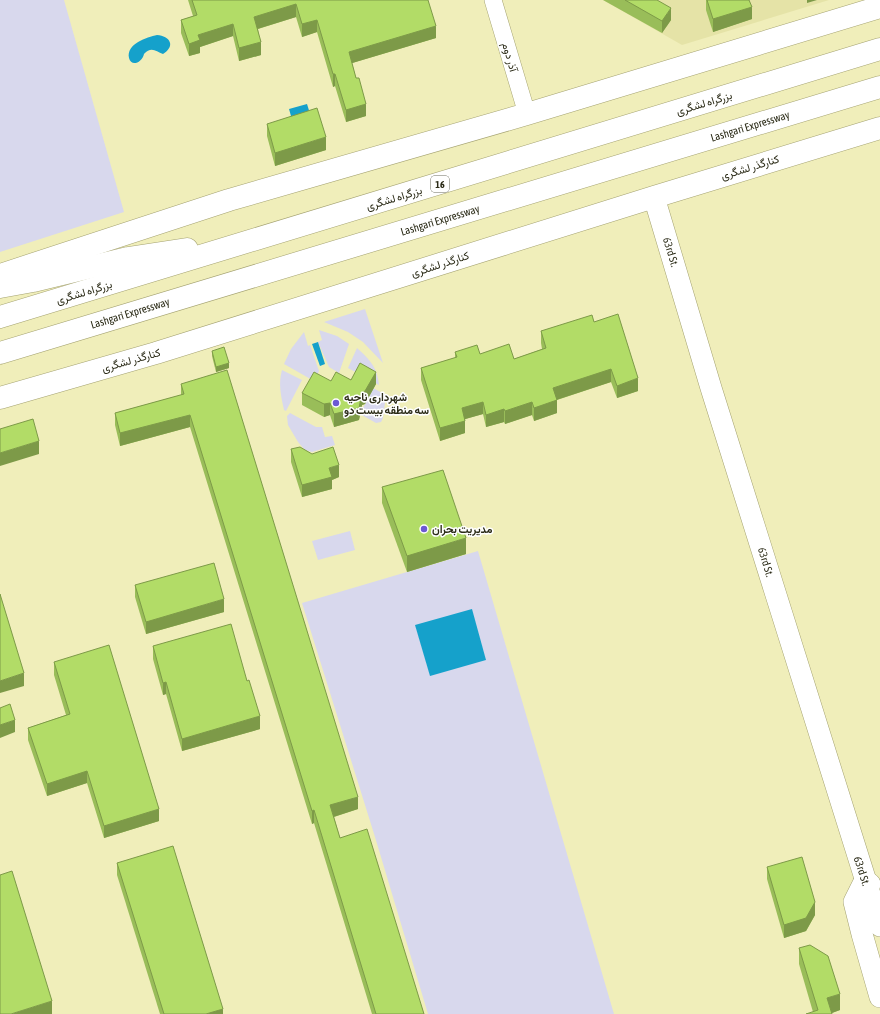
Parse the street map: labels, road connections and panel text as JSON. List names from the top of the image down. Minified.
{"streets":{"main road":["بزرگراه لشگری","Lashgari Expressway","کنارگذر لشگری","16"],"street":["آذر دوم","63rd St."]},"crossings":[["کنارگذر لشگری","63rd St."]],"places":["شهرداری ناحیه سه منطقه بیست دو","مدیریت بحران"]}
